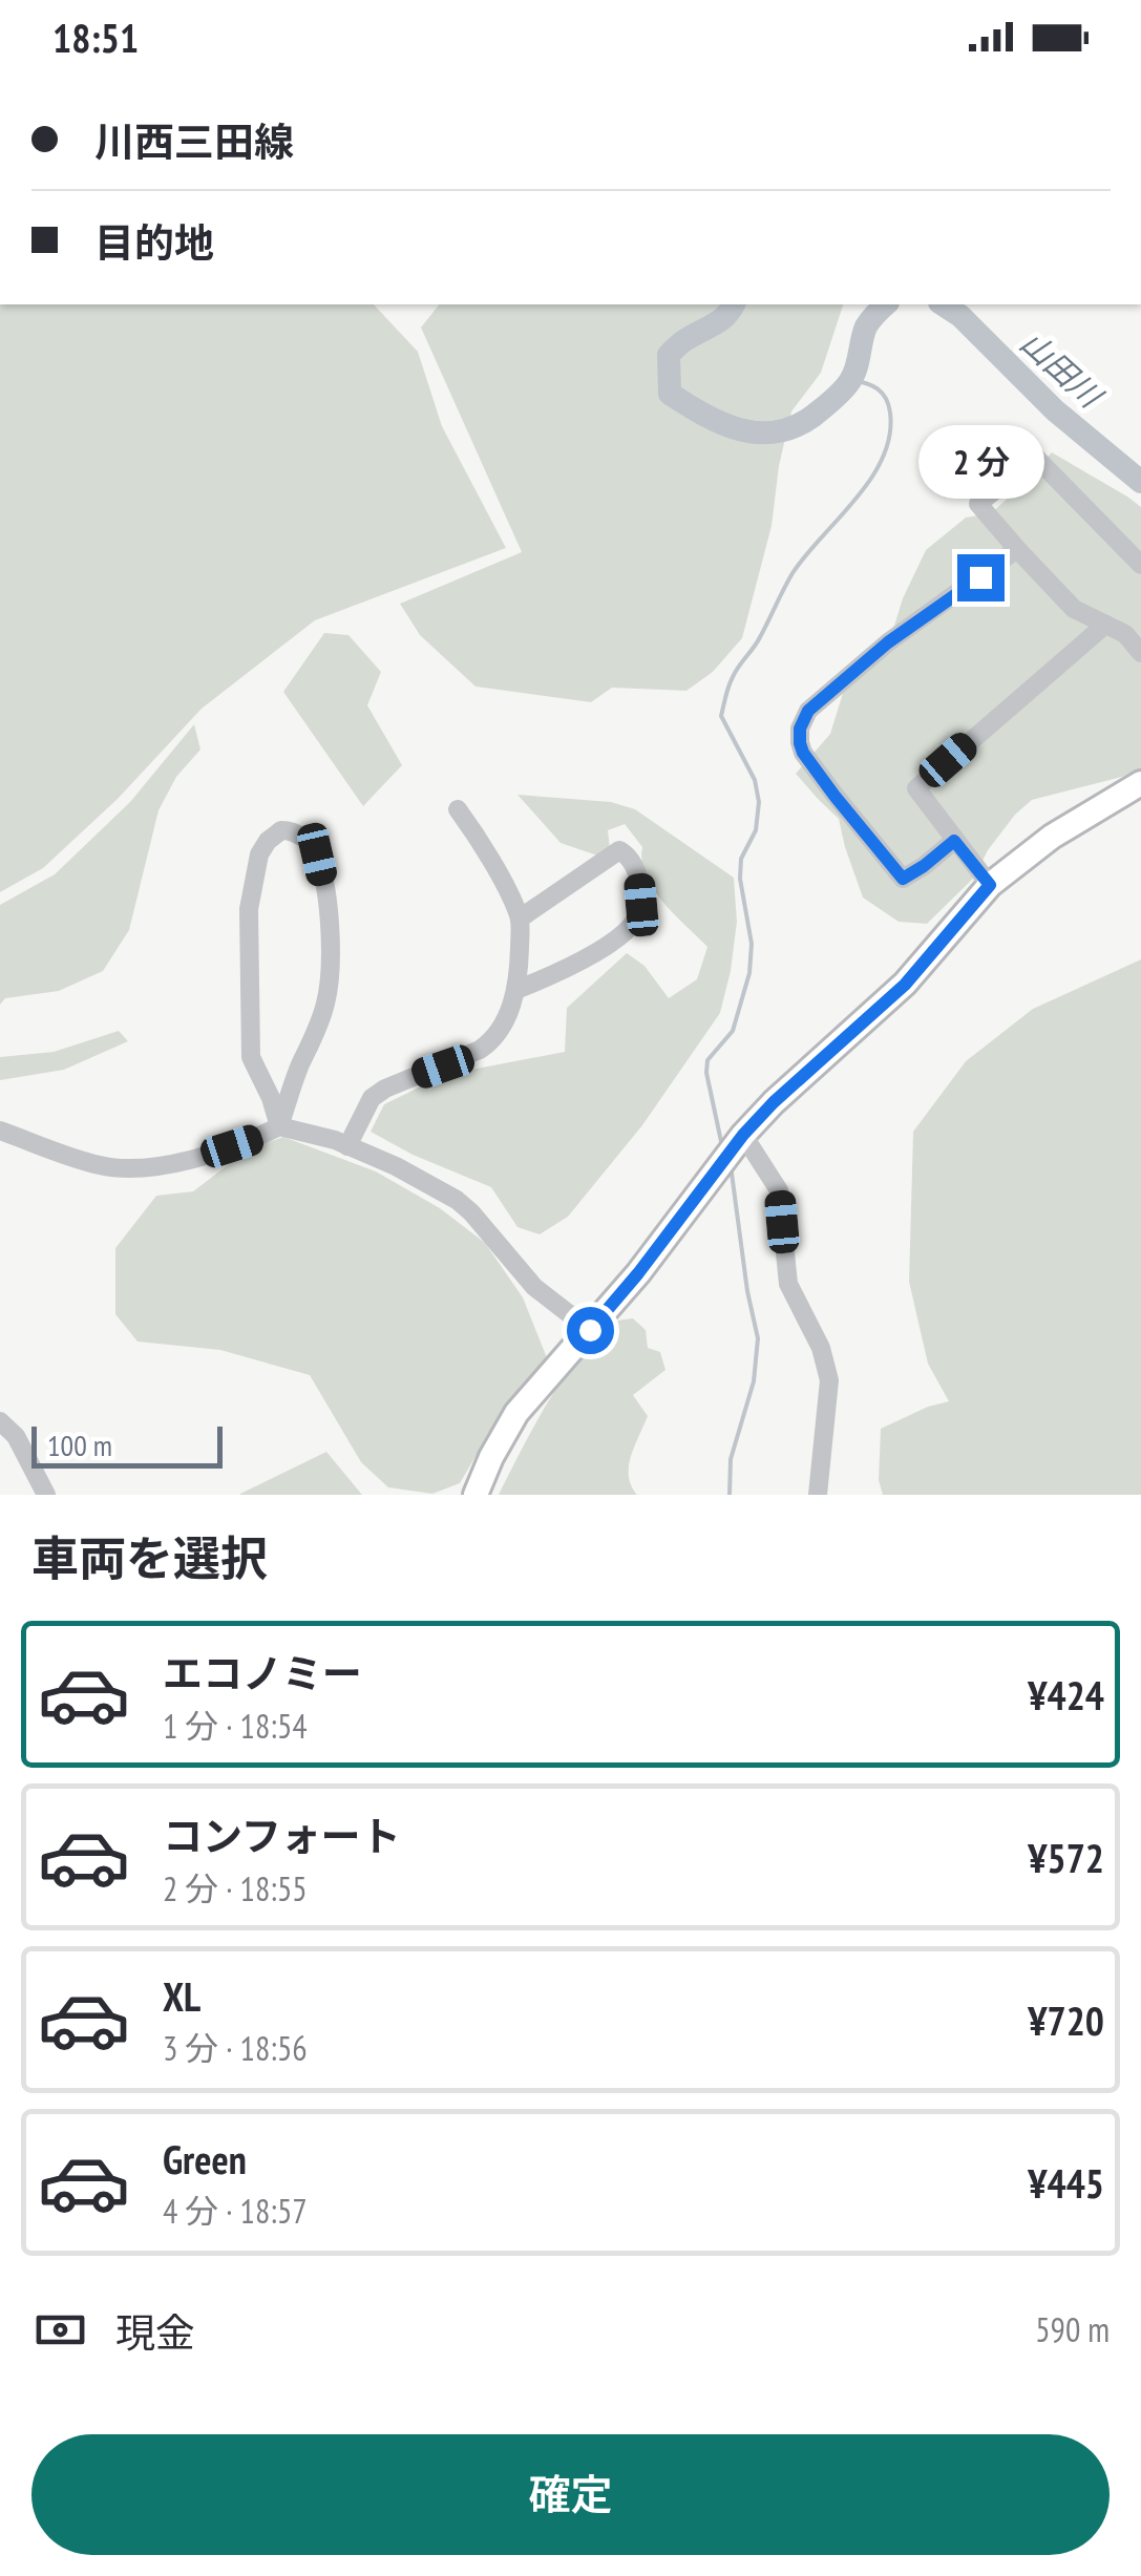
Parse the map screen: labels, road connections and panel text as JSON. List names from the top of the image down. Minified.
{"water":["山田川"],"scale_bar":"100 m","page":{"status":"18:51","banner":["川西三田線","目的地"],"bubble":"2 分","scale":"100 m","heading":"車両を選択","list":[{"name":"エコノミー","note":"1 分 · 18:54","value":"¥424"},{"name":"コンフォート","note":"2 分 · 18:55","value":"¥572"},{"name":"XL","note":"3 分 · 18:56","value":"¥720"},{"name":"Green","note":"4 分 · 18:57","value":"¥445"}],"pay":["現金","590 m"],"buttons":"確定"}}
